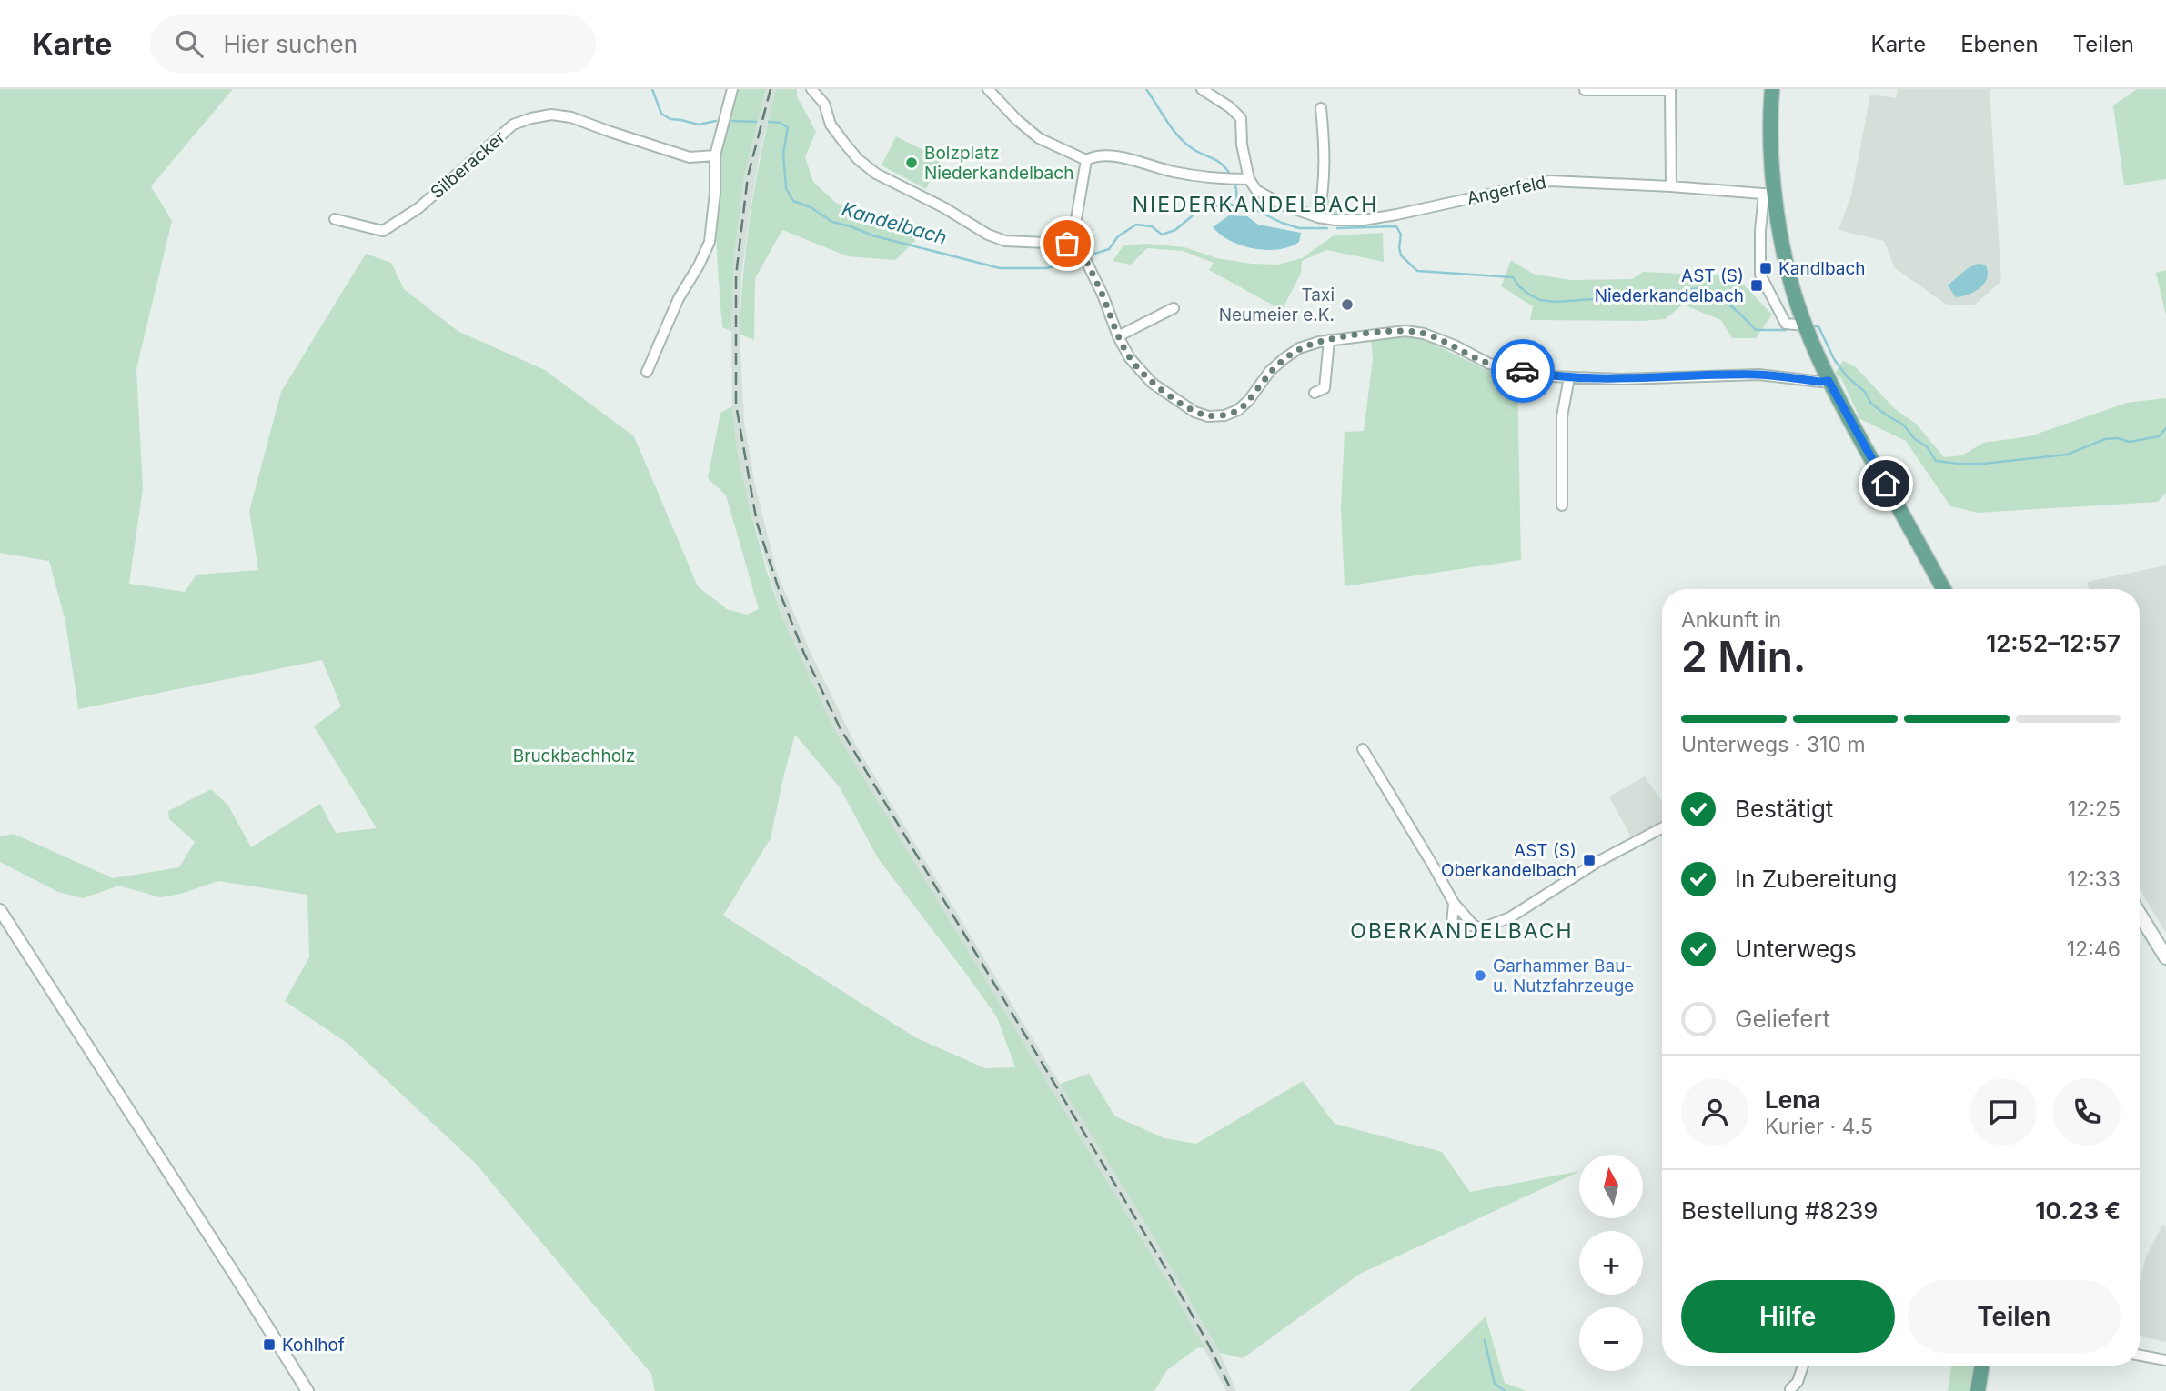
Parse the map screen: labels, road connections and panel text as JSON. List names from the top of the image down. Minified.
{"streets":{"street":["Silberacker","Angerfeld"]},"districts":["NIEDERKANDELBACH","OBERKANDELBACH"],"water":["Kandelbach"],"parks":["Bruckbachholz"],"places":{"other":["Bolzplatz Niederkandelbach","Taxi Neumeier e.K.","Garhammer Bau- u. Nutzfahrzeuge"],"transit":["Kandlbach","AST (S) Niederkandelbach","AST (S) Oberkandelbach","Kohlhof"]},"north":"top","page":{"header":"Karte","search":"Hier suchen","nav":["Karte","Ebenen","Teilen"],"heading":["2 Min.","Ankunft in","12:52–12:57"],"panel":["Lena","Kurier · 4.5","Bestellung #8239","10.23 €"],"bar":"Unterwegs · 310 m","list":[["Bestätigt","12:25"],["In Zubereitung","12:33"],["Unterwegs","12:46"],"Geliefert"],"map_buttons":["+","−"],"buttons":["Hilfe","Teilen"]}}
